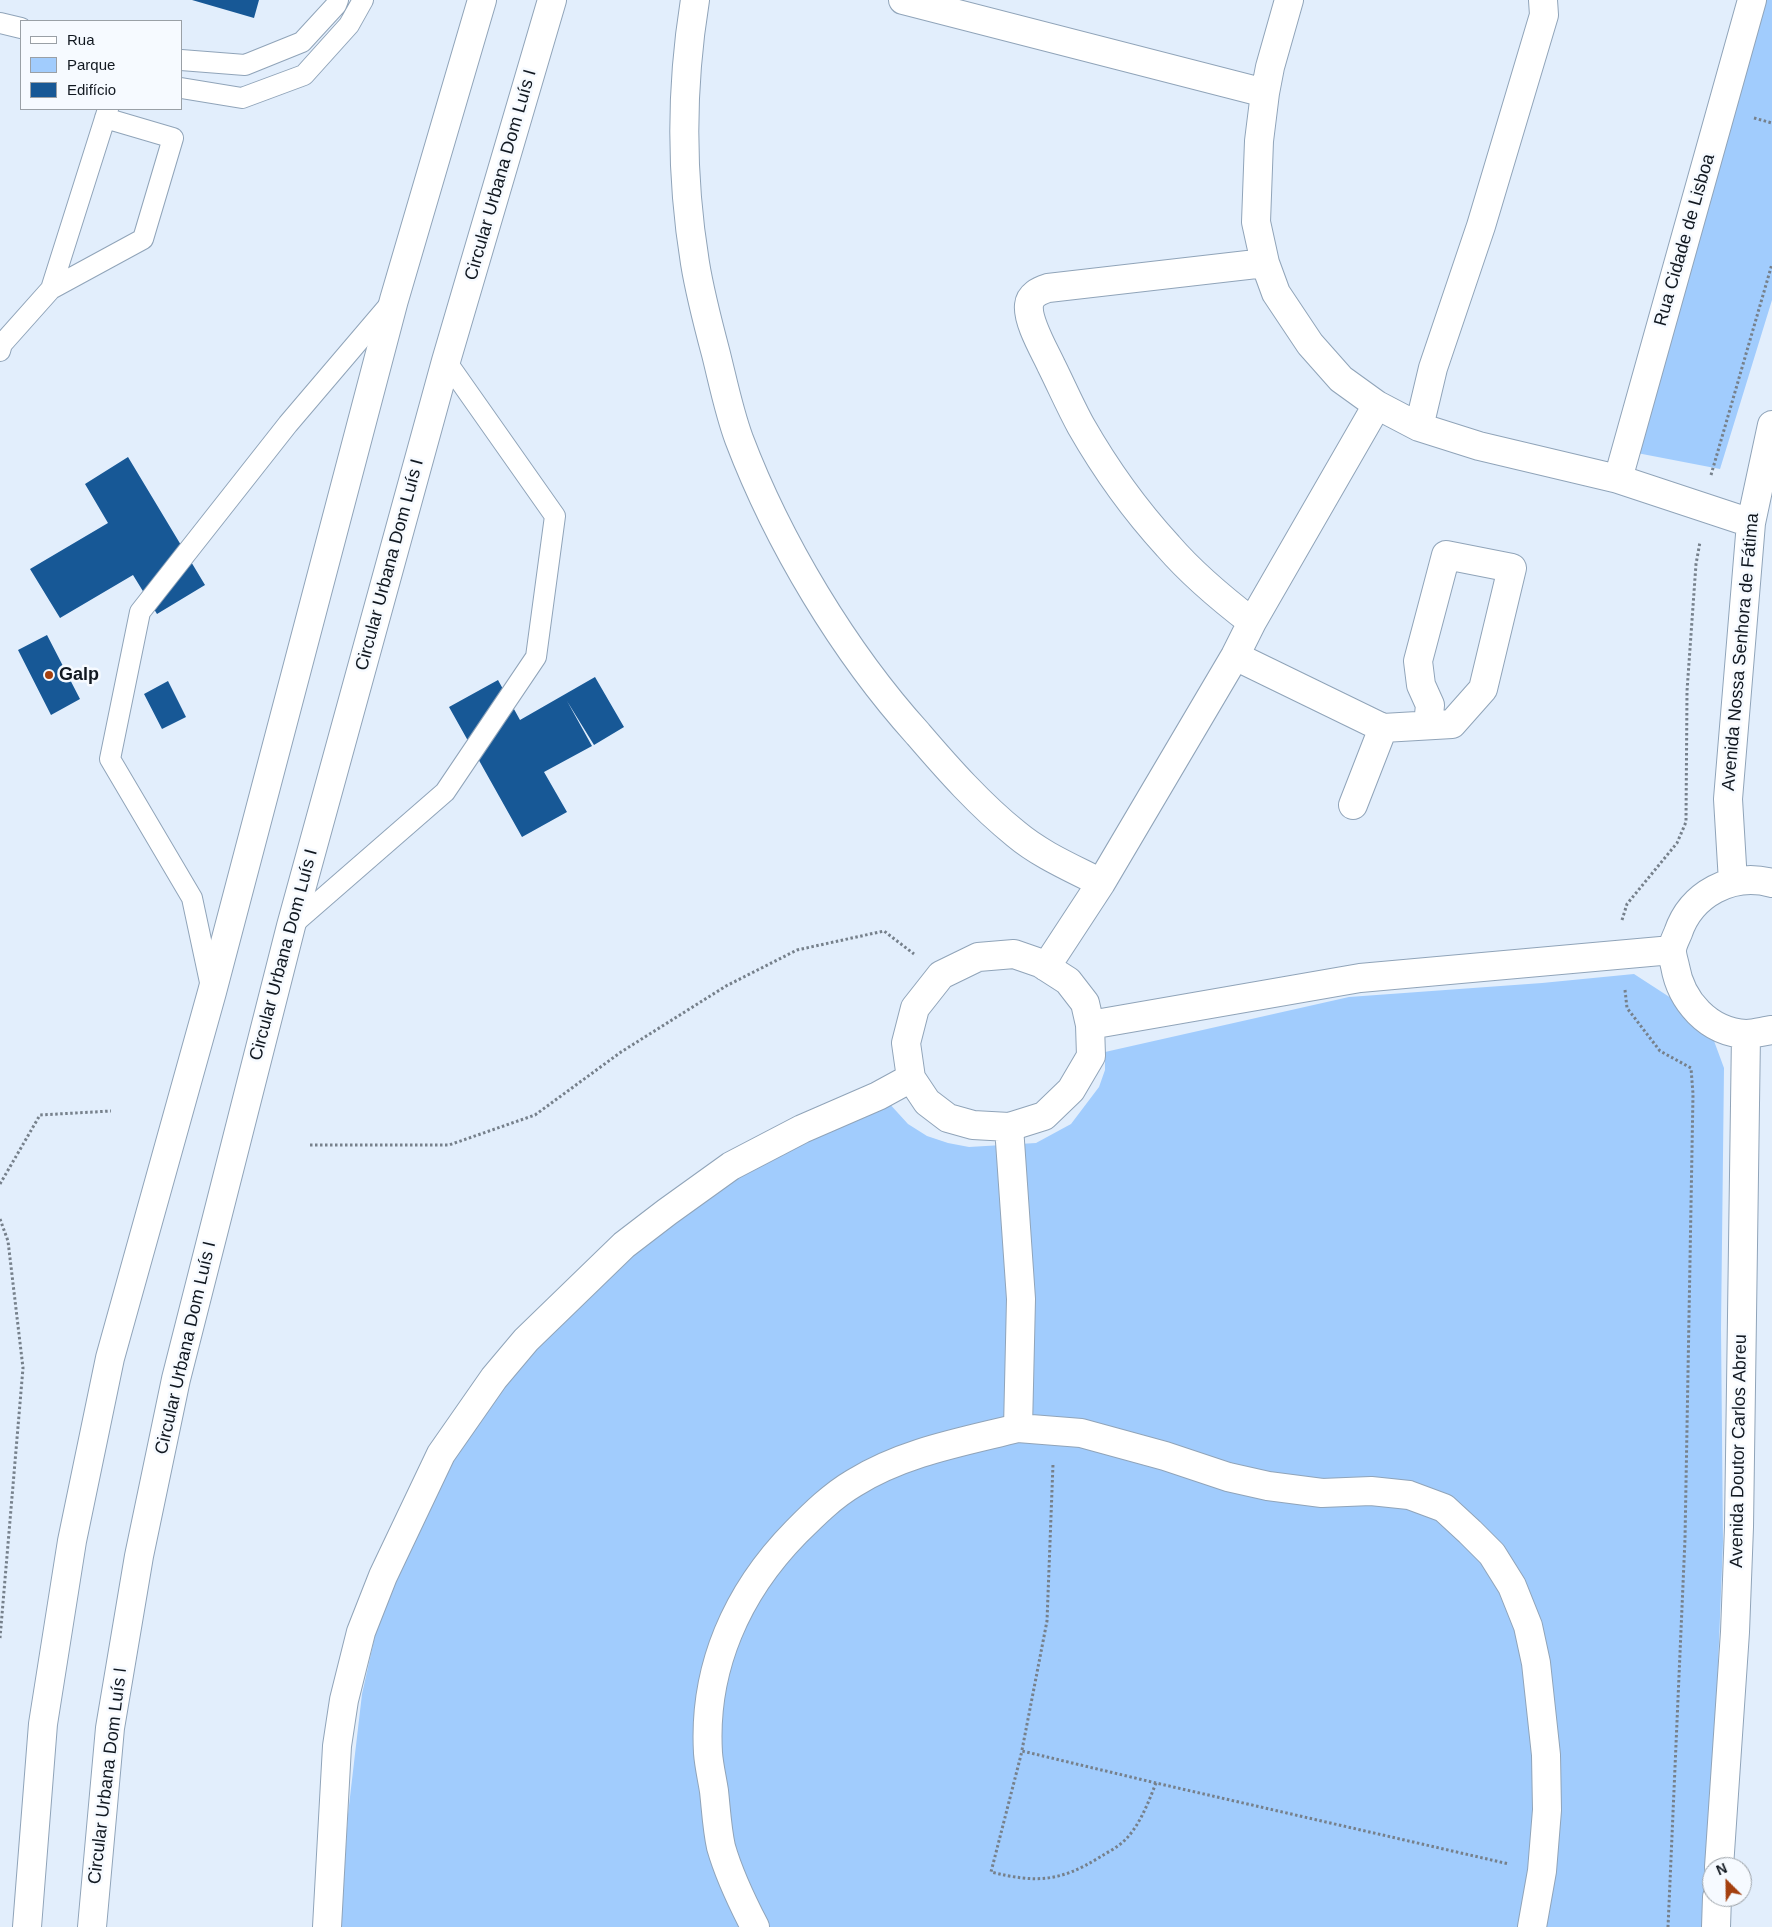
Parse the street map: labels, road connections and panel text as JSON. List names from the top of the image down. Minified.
{"streets":{"main road":["Circular Urbana Dom Luís I","Rua Cidade de Lisboa","Avenida Nossa Senhora de Fátima","Avenida Doutor Carlos Abreu"]},"places":["Galp"],"legend":["Rua","Parque","Edifício"],"north":"top left"}
